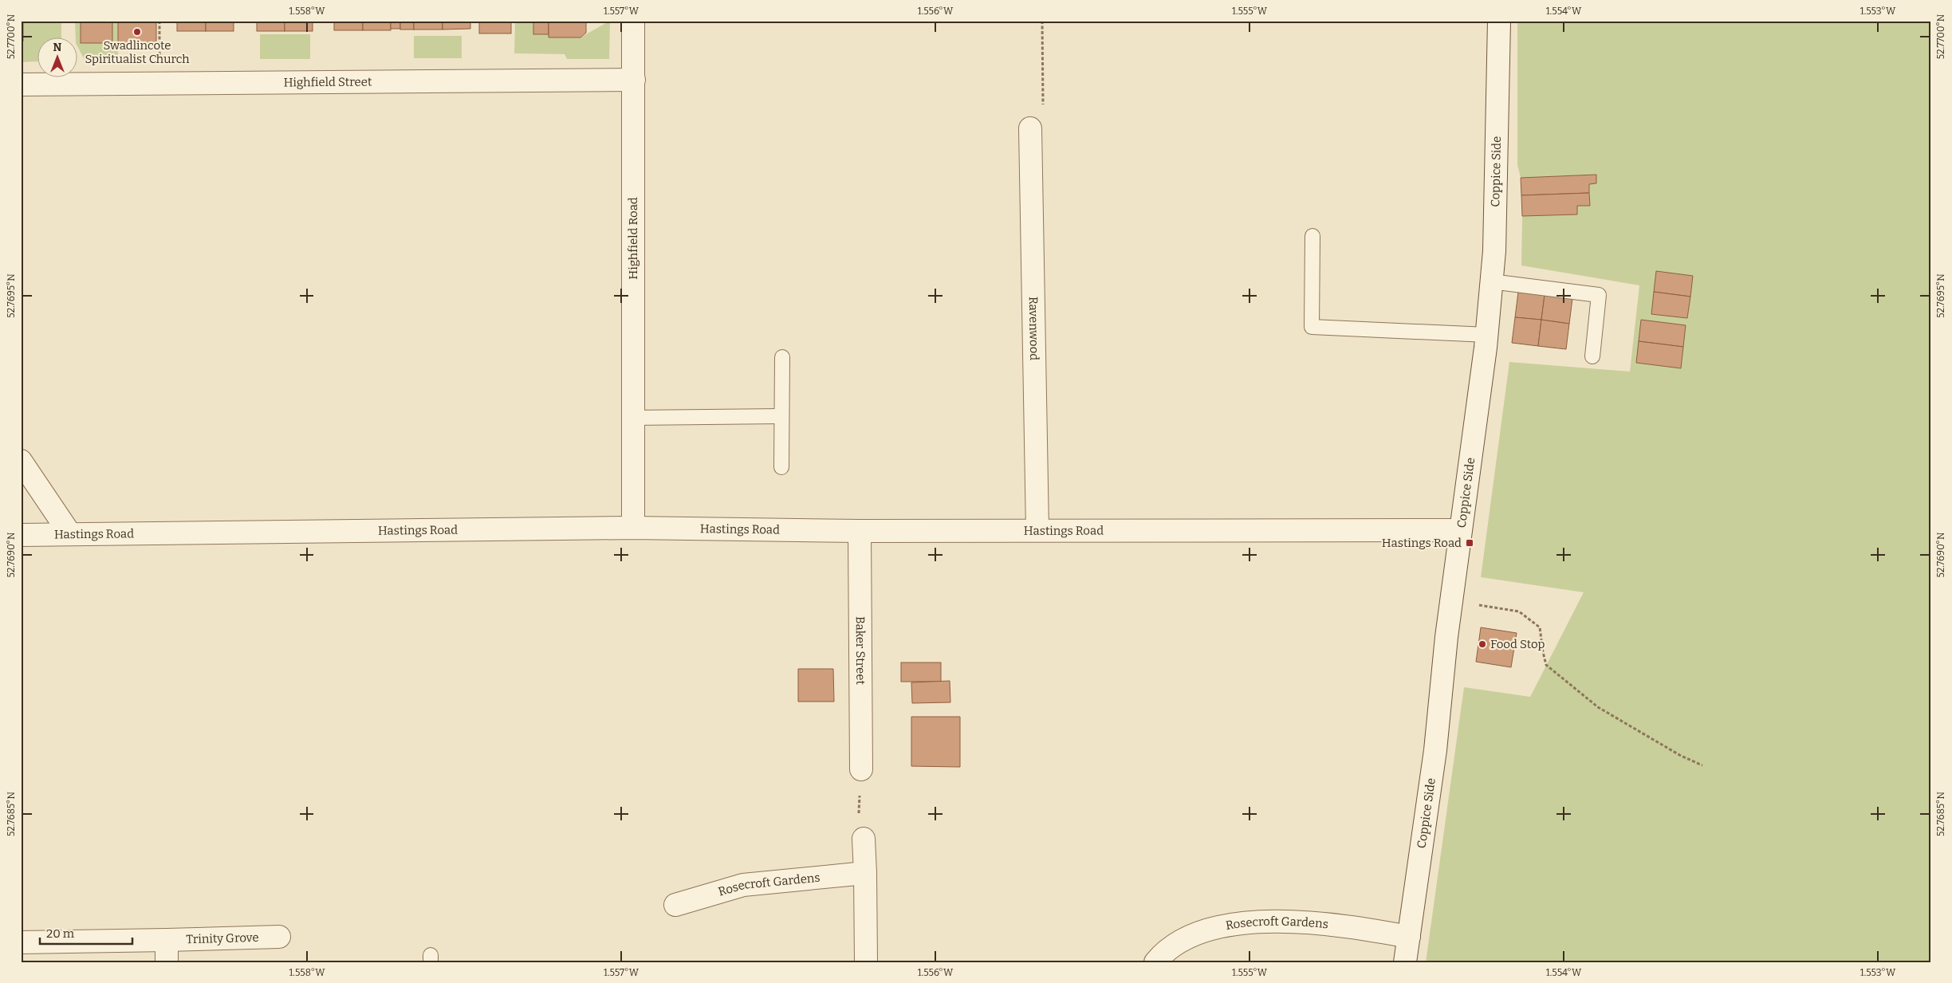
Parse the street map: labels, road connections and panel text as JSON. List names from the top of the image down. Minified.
{"streets":{"street":["Highfield Street","Coppice Side","Highfield Road","Ravenwood","Hastings Road","Baker Street","Rosecroft Gardens","Trinity Grove"]},"crossings":[["Highfield Street","Highfield Road"],["Coppice Side","Hastings Road"],["Coppice Side","Rosecroft Gardens"],["Highfield Road","Hastings Road"],["Ravenwood","Hastings Road"],["Hastings Road","Baker Street"]],"places":{"other":["Swadlincote Spiritualist Church","Food Stop"],"transit":["Hastings Road"]},"scale_bar":"20 m","north":"top","coordinates":["1.558°W","1.557°W","1.556°W","1.555°W","1.554°W","1.553°W","52.7700°N","52.7695°N","52.7690°N","52.7685°N"]}
